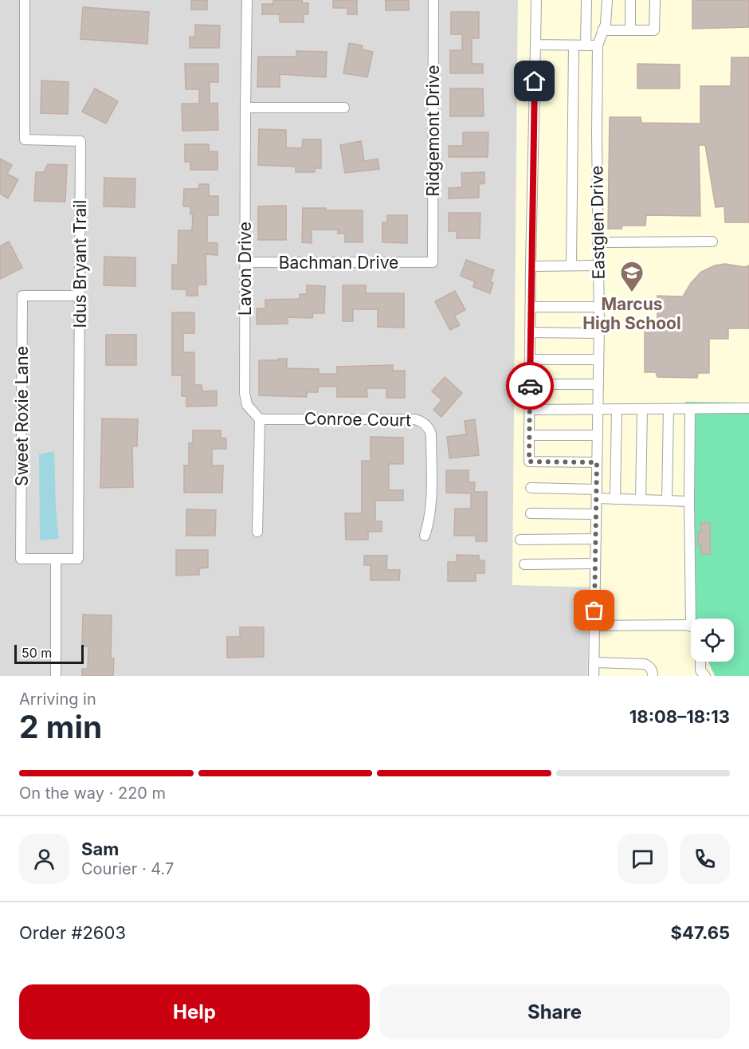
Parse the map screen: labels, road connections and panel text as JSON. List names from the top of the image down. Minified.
{"streets":{"street":["Ridgemont Drive","Eastglen Drive","Bachman Drive","Idus Bryant Trail","Lavon Drive","Sweet Roxie Lane","Conroe Court"]},"crossings":[["Ridgemont Drive","Bachman Drive"],["Bachman Drive","Lavon Drive"],["Idus Bryant Trail","Sweet Roxie Lane"],["Lavon Drive","Conroe Court"]],"places":{"school or university":["Marcus High School"]},"scale_bar":"50 m","page":{"scale":"50 m","heading":["2 min","Arriving in","18:08–18:13"],"panel":["Sam","Courier · 4.7","Order #2603","$47.65"],"bar":"On the way · 220 m","buttons":["Help","Share"]}}
